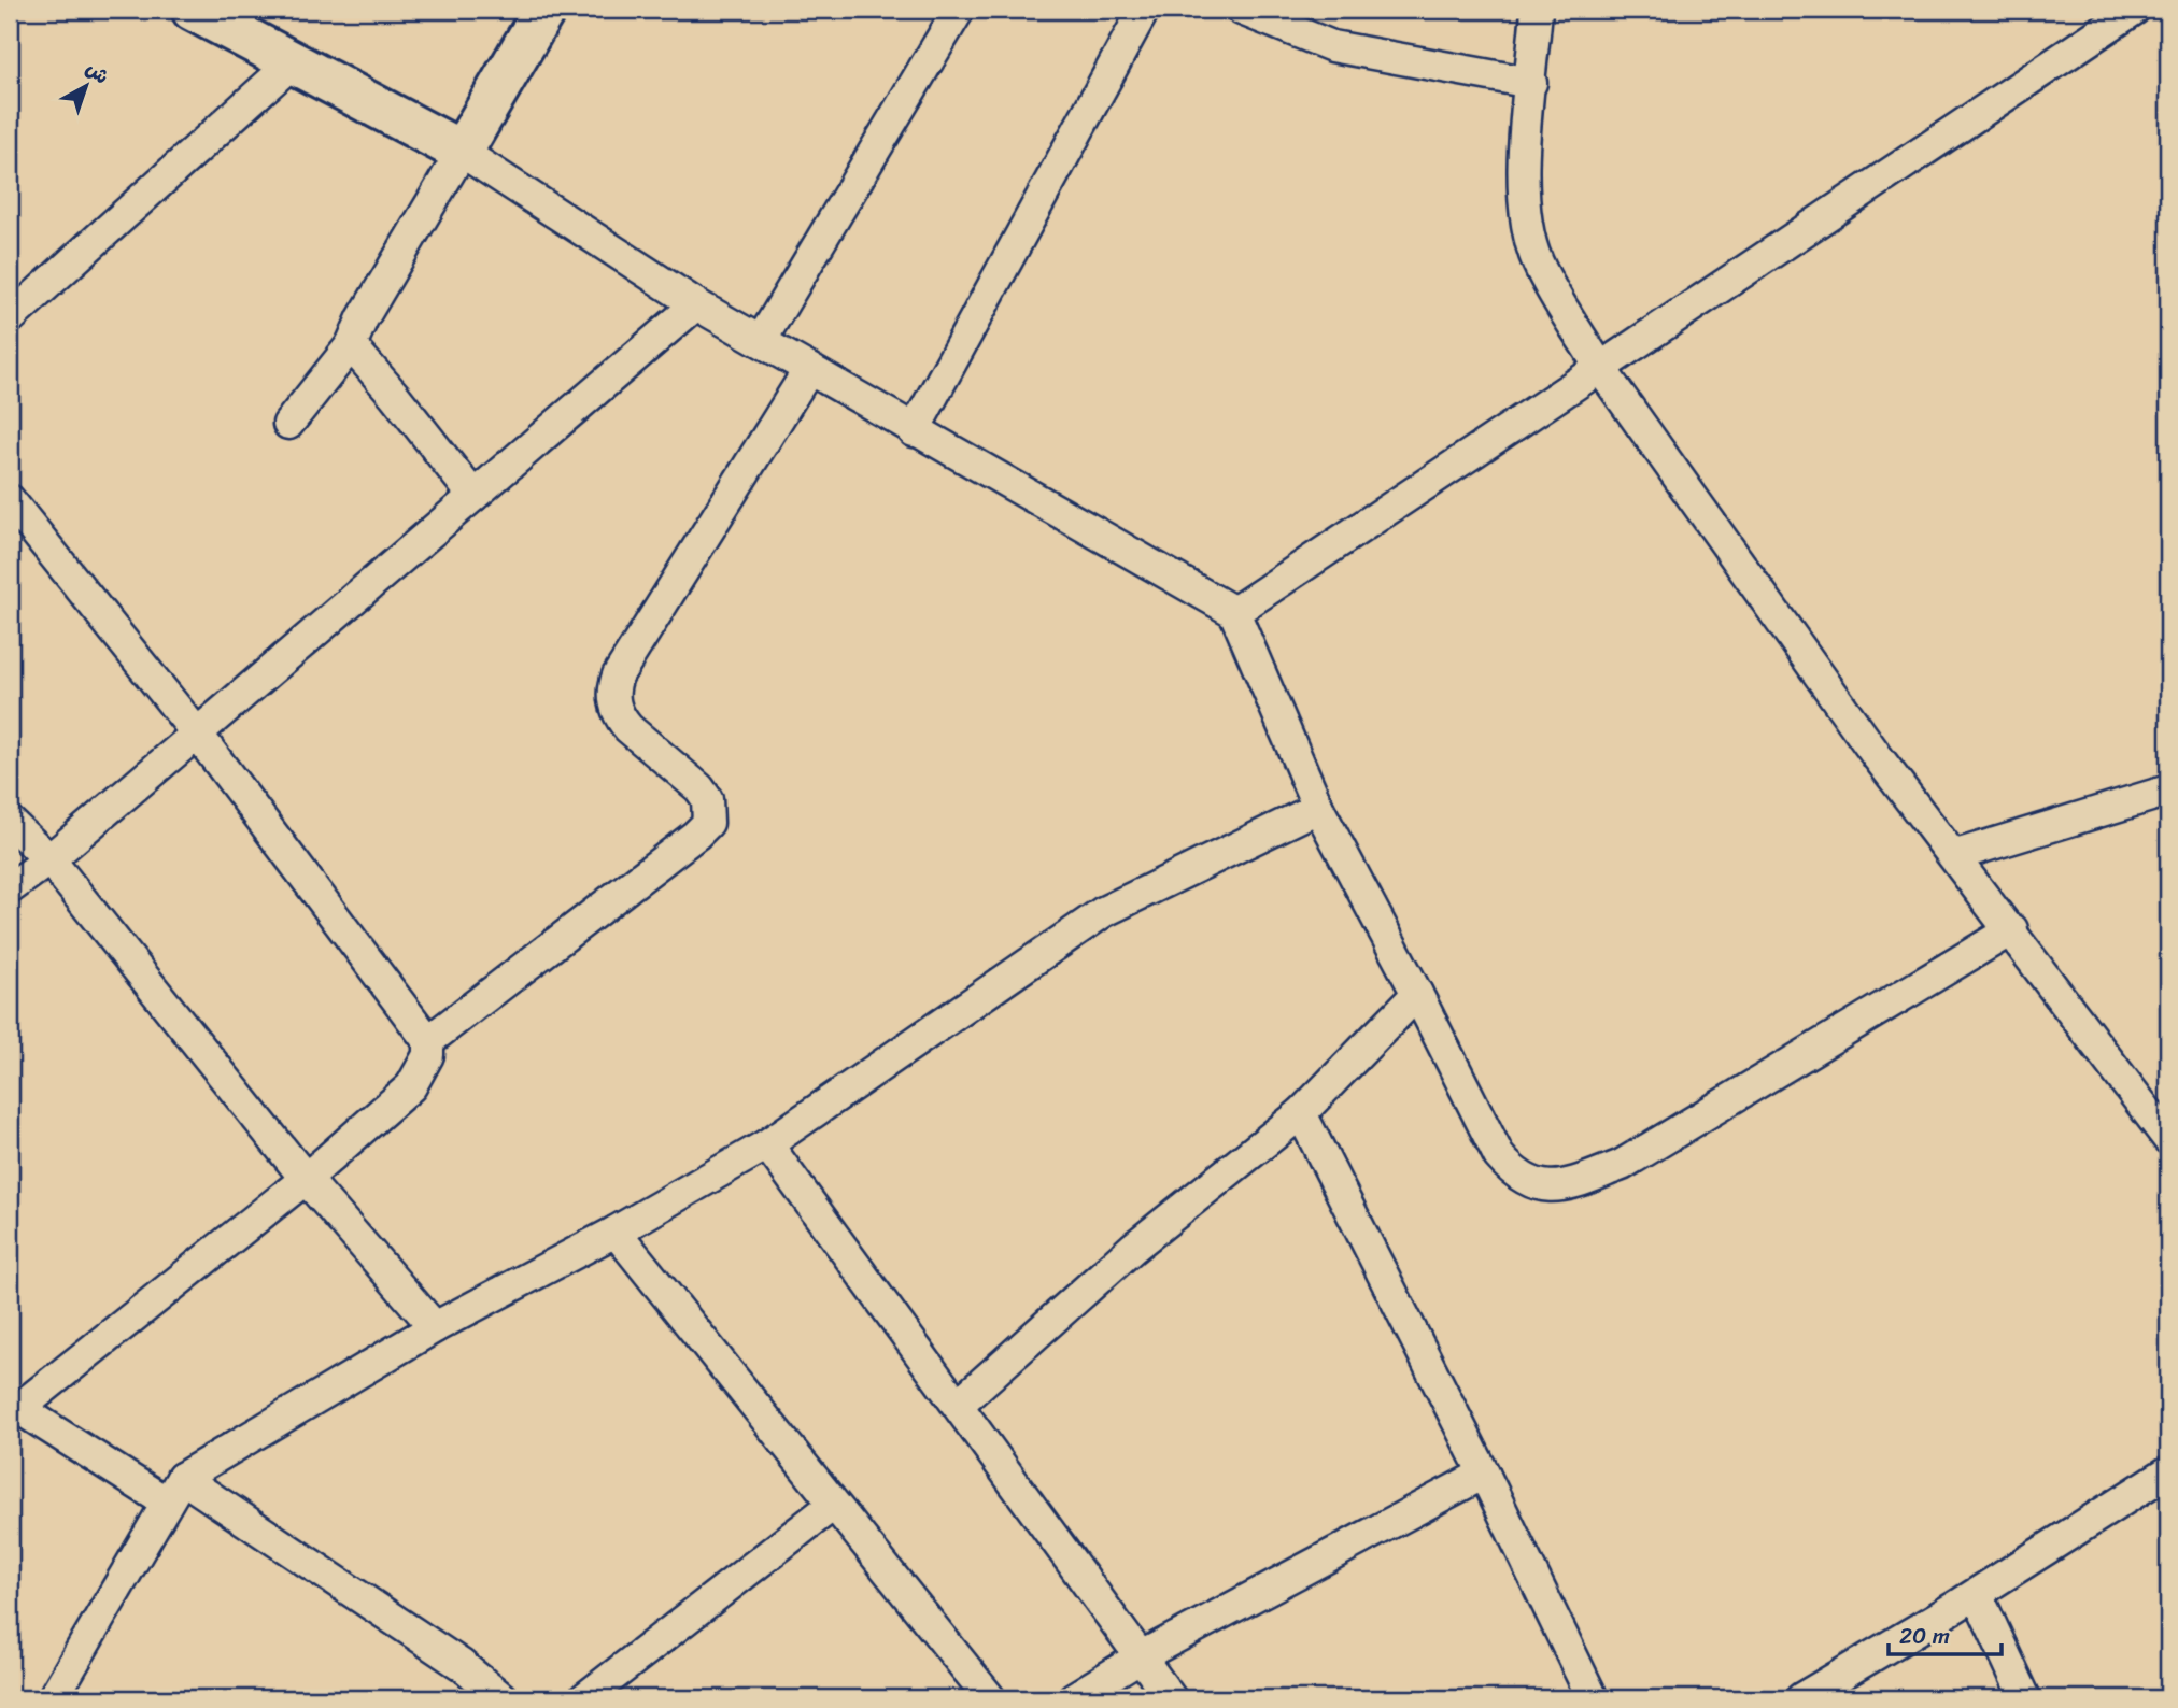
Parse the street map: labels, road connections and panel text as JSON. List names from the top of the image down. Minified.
{"scale_bar":"20 m","north":"top right"}
